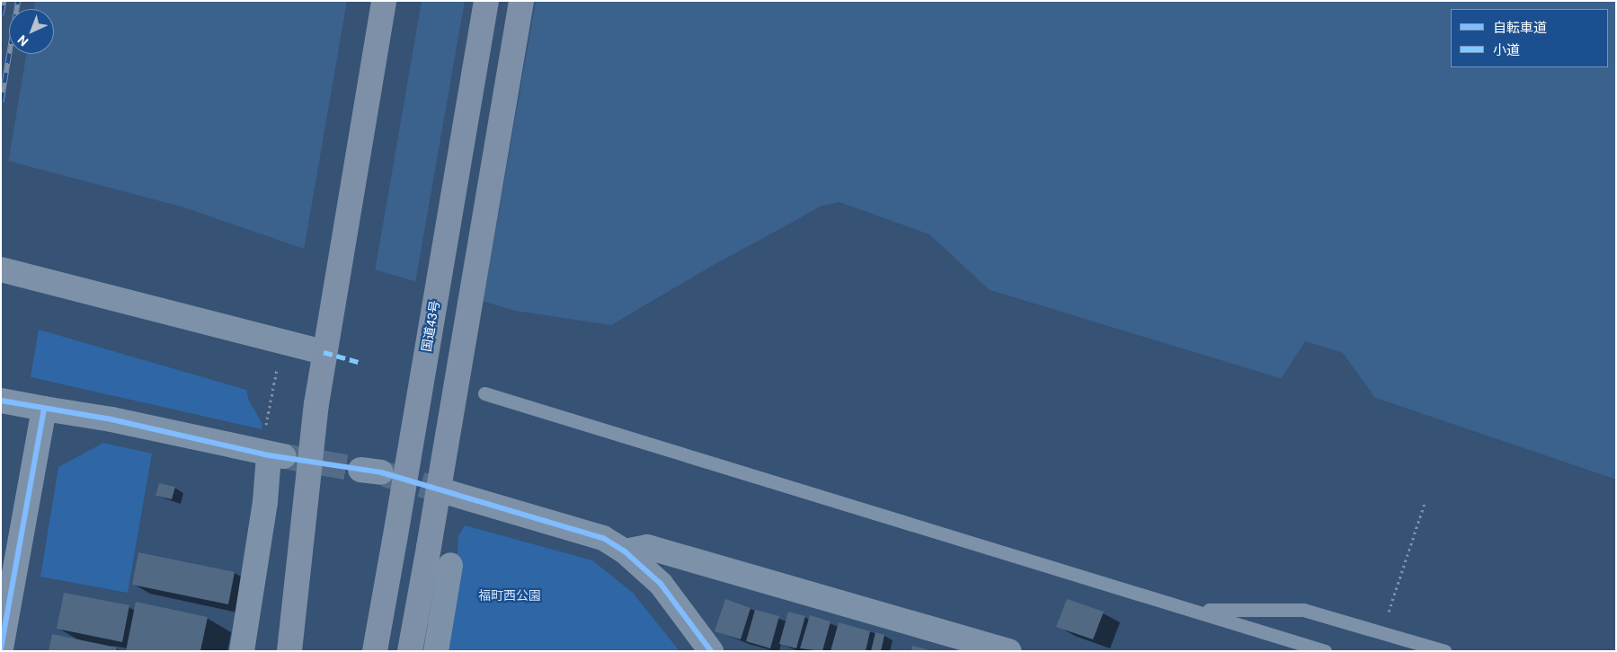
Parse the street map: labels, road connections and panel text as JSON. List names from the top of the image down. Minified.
{"streets":{"highway":["国道43号"]},"parks":["福町西公園"],"legend":["自転車道","小道"],"north":"bottom left"}
